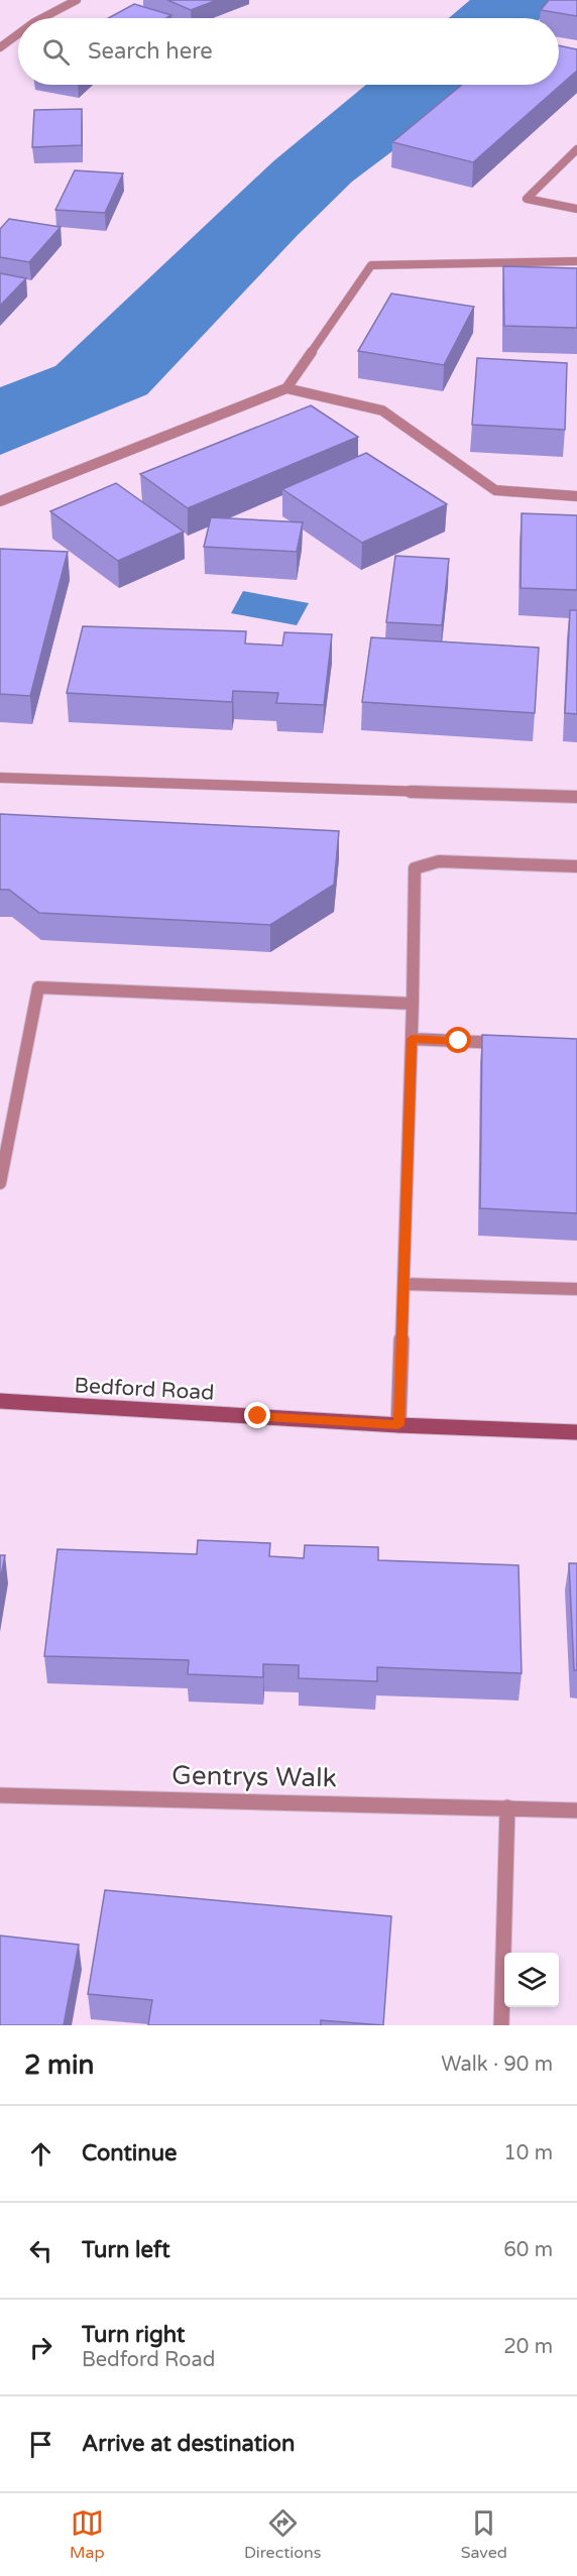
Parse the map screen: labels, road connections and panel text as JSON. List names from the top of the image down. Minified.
{"streets":{"main road":["Bedford Road"],"street":["Gentrys Walk"]},"page":{"search":"Search here","heading":["2 min","Walk · 90 m"],"list":[["Continue","10 m"],["Turn left","60 m"],["Turn right","Bedford Road","20 m"],"Arrive at destination"],"nav":["Map","Directions","Saved"]}}
